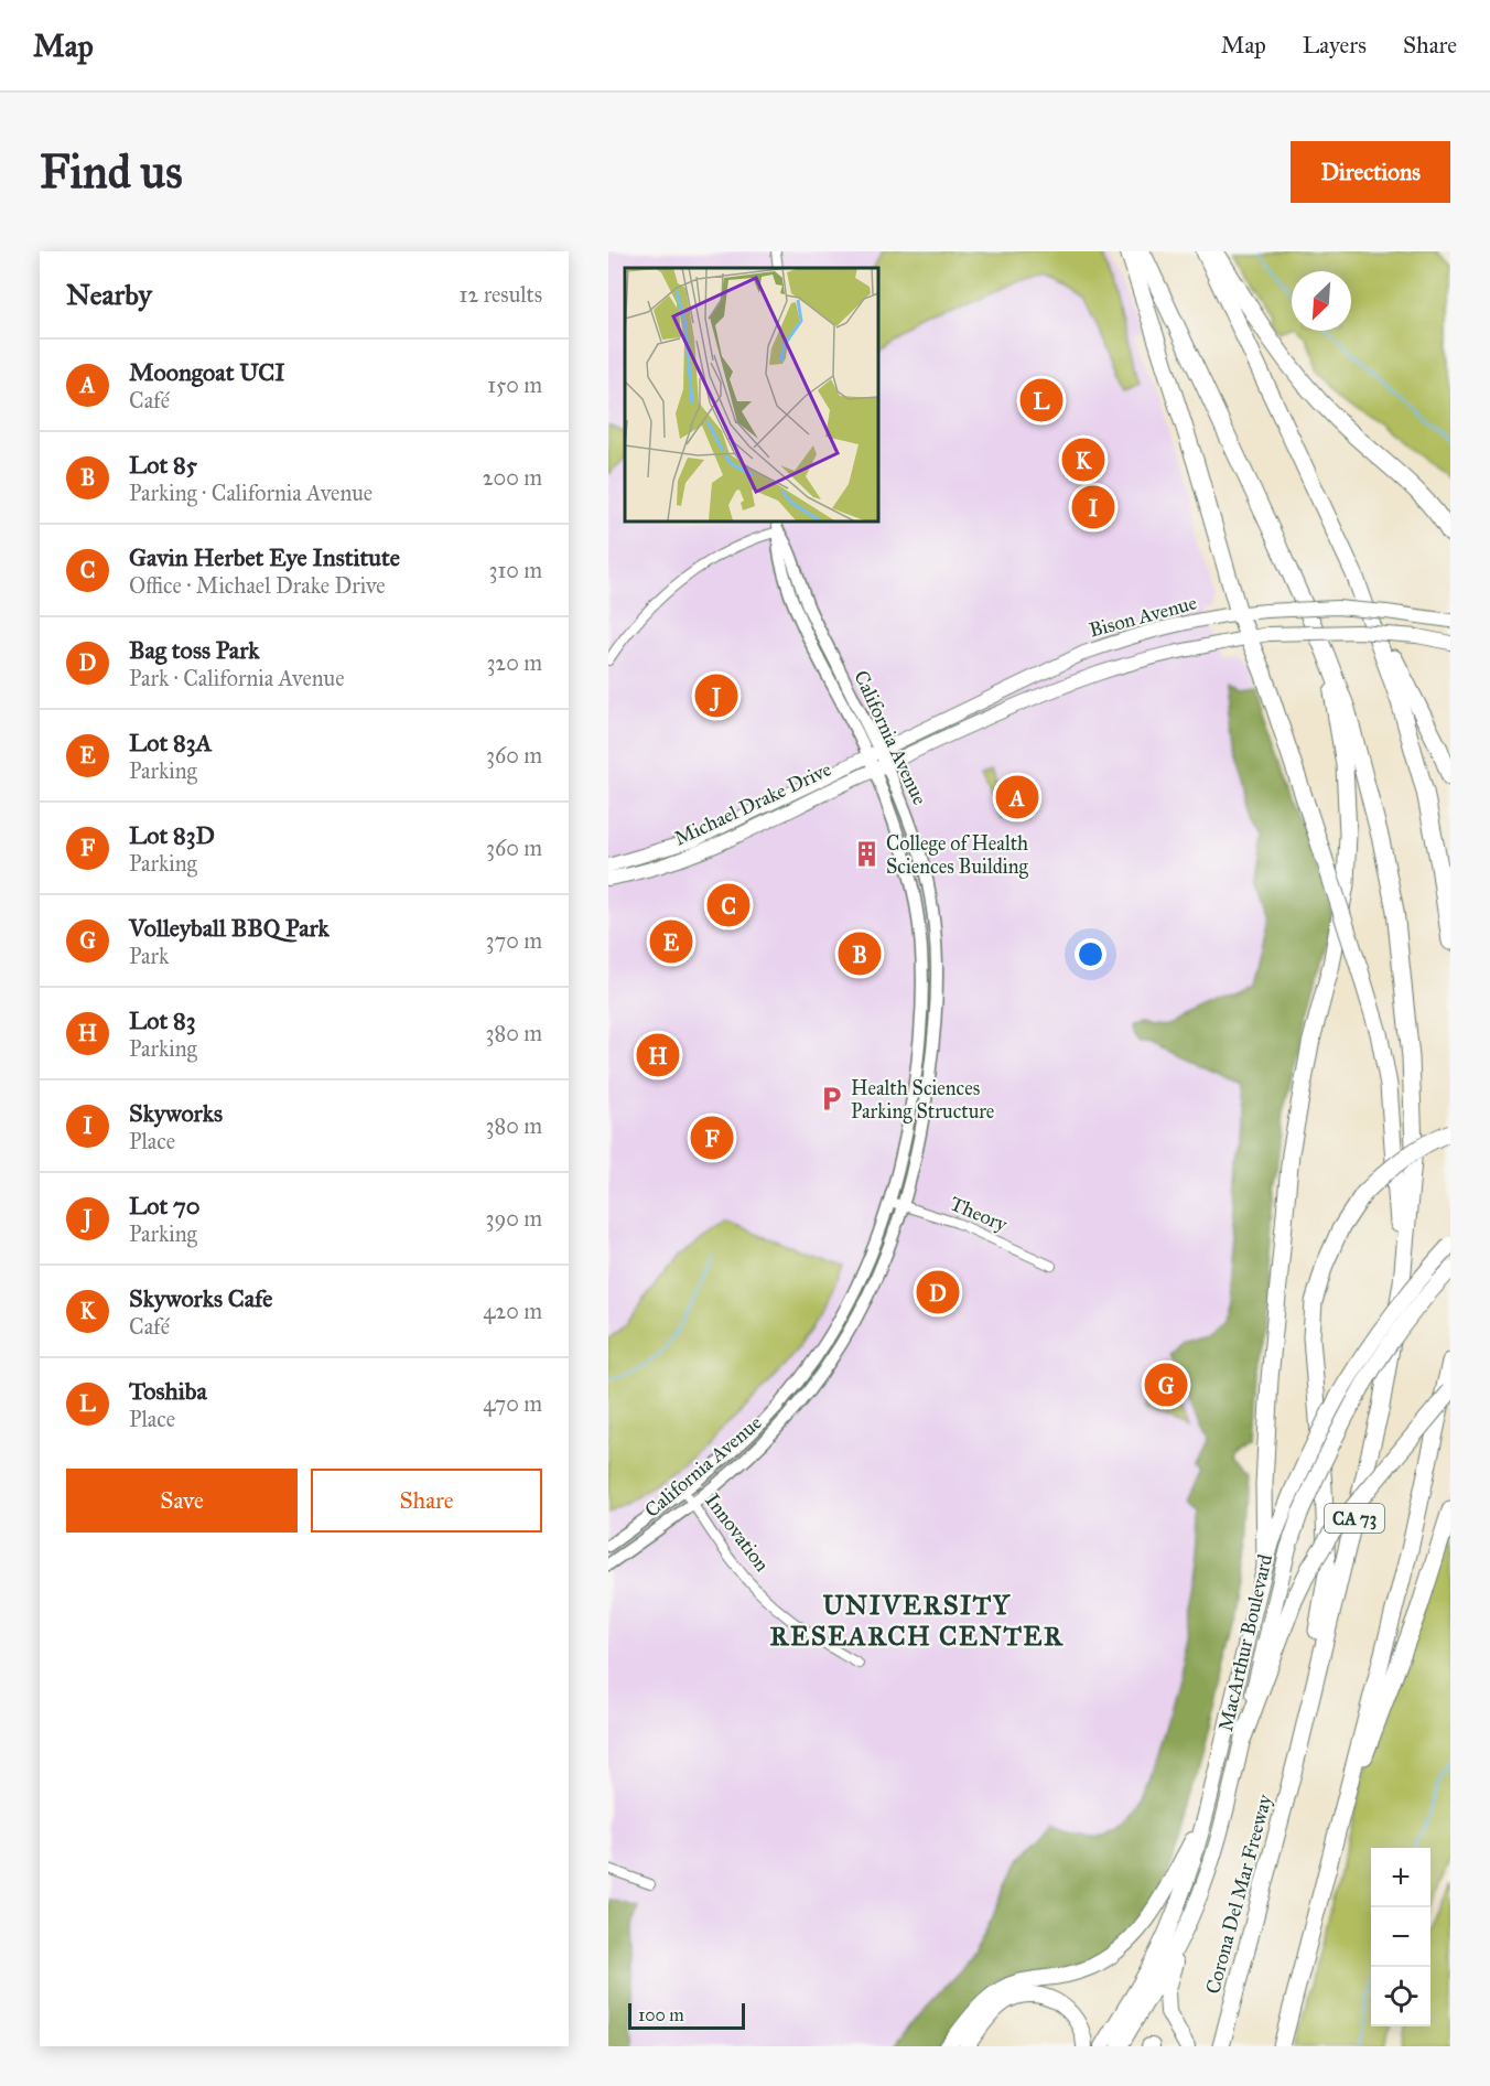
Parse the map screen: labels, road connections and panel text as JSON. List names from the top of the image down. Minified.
{"streets":{"highway":["CA 73","Corona Del Mar Freeway"],"main road":["Bison Avenue","Michael Drake Drive","MacArthur Boulevard"],"street":["California Avenue","Theory","Innovation"]},"crossings":[["Bison Avenue","California Avenue"],["Bison Avenue","Michael Drake Drive"],["California Avenue","Michael Drake Drive"],["California Avenue","Theory"],["California Avenue","Innovation"],["CA 73","Corona Del Mar Freeway"]],"districts":["UNIVERSITY RESEARCH CENTER"],"places":{"building":["College of Health Sciences Building"],"parking":["Health Sciences Parking Structure"]},"scale_bar":"100 m","north":"bottom left","page":{"header":"Map","nav":["Map","Layers","Share"],"buttons":["Directions",["Save","Share"]],"title":"Find us","heading":["Nearby","12 results"],"list":[{"mark":"A","name":"Moongoat UCI","note":"Café","value":"150 m"},{"mark":"B","name":"Lot 85","note":"Parking · California Avenue","value":"200 m"},{"mark":"C","name":"Gavin Herbet Eye Institute","note":"Office · Michael Drake Drive","value":"310 m"},{"mark":"D","name":"Bag toss Park","note":"Park · California Avenue","value":"320 m"},{"mark":"E","name":"Lot 83A","note":"Parking","value":"360 m"},{"mark":"F","name":"Lot 83D","note":"Parking","value":"360 m"},{"mark":"G","name":"Volleyball BBQ Park","note":"Park","value":"370 m"},{"mark":"H","name":"Lot 83","note":"Parking","value":"380 m"},{"mark":"I","name":"Skyworks","note":"Place","value":"380 m"},{"mark":"J","name":"Lot 70","note":"Parking","value":"390 m"},{"mark":"K","name":"Skyworks Cafe","note":"Café","value":"420 m"},{"mark":"L","name":"Toshiba","note":"Place","value":"470 m"}],"pins":["L","K","I","J","A","C","E","B","H","F","D","G"],"map_buttons":["+","−"],"scale":"100 m"}}
